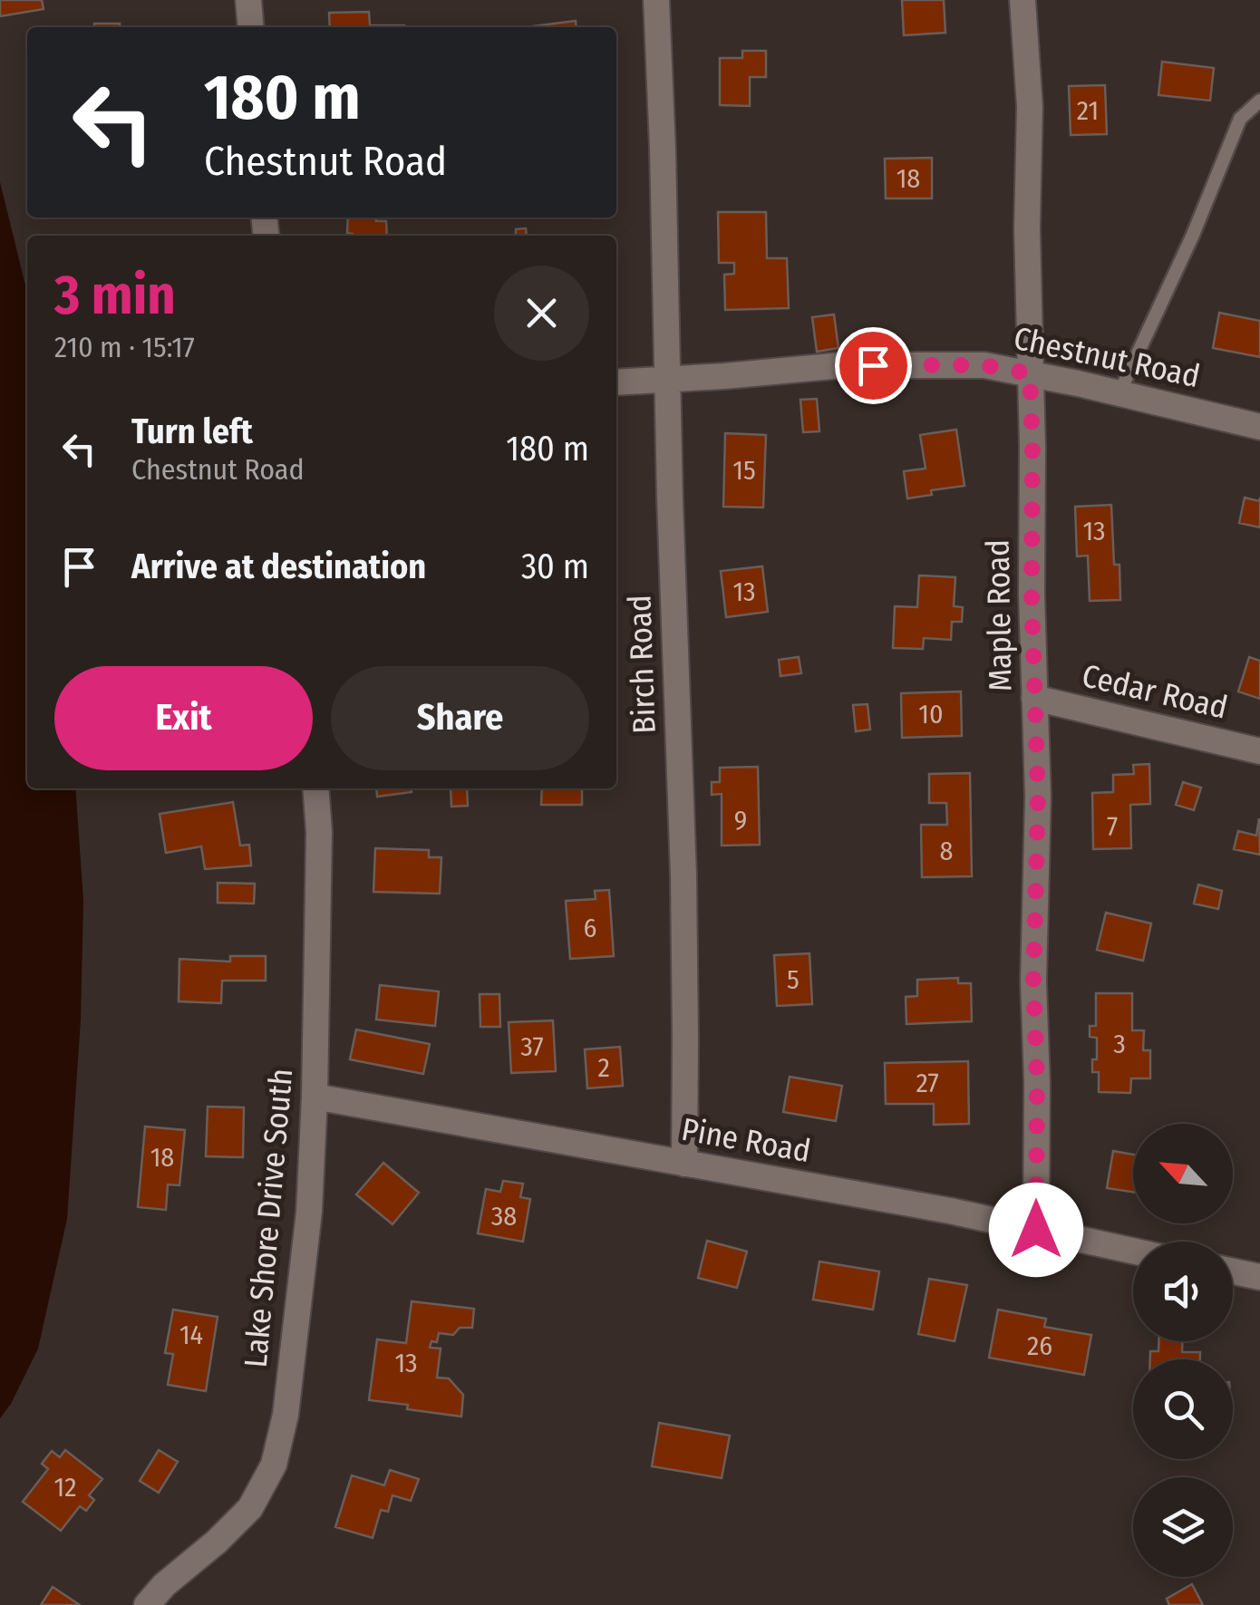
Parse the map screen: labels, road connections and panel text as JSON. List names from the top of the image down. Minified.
{"streets":{"street":["Chestnut Road","Maple Road","Birch Road","Cedar Road","Pine Road","Lake Shore Drive South"]},"crossings":[["Chestnut Road","Maple Road"],["Chestnut Road","Birch Road"],["Maple Road","Cedar Road"],["Maple Road","Pine Road"],["Birch Road","Pine Road"],["Pine Road","Lake Shore Drive South"]],"house_numbers":["21","18","15","13","13","10","9","7","8","6","5","3","37","2","27","18","38","14","26","13","12"],"north":"top left","page":{"turn":["180 m","Chestnut Road"],"heading":["3 min","210 m · 15:17"],"list":[{"name":"Turn left","note":"Chestnut Road","value":"180 m"},{"name":"Arrive at destination","value":"30 m"}],"buttons":["Exit","Share"]}}
